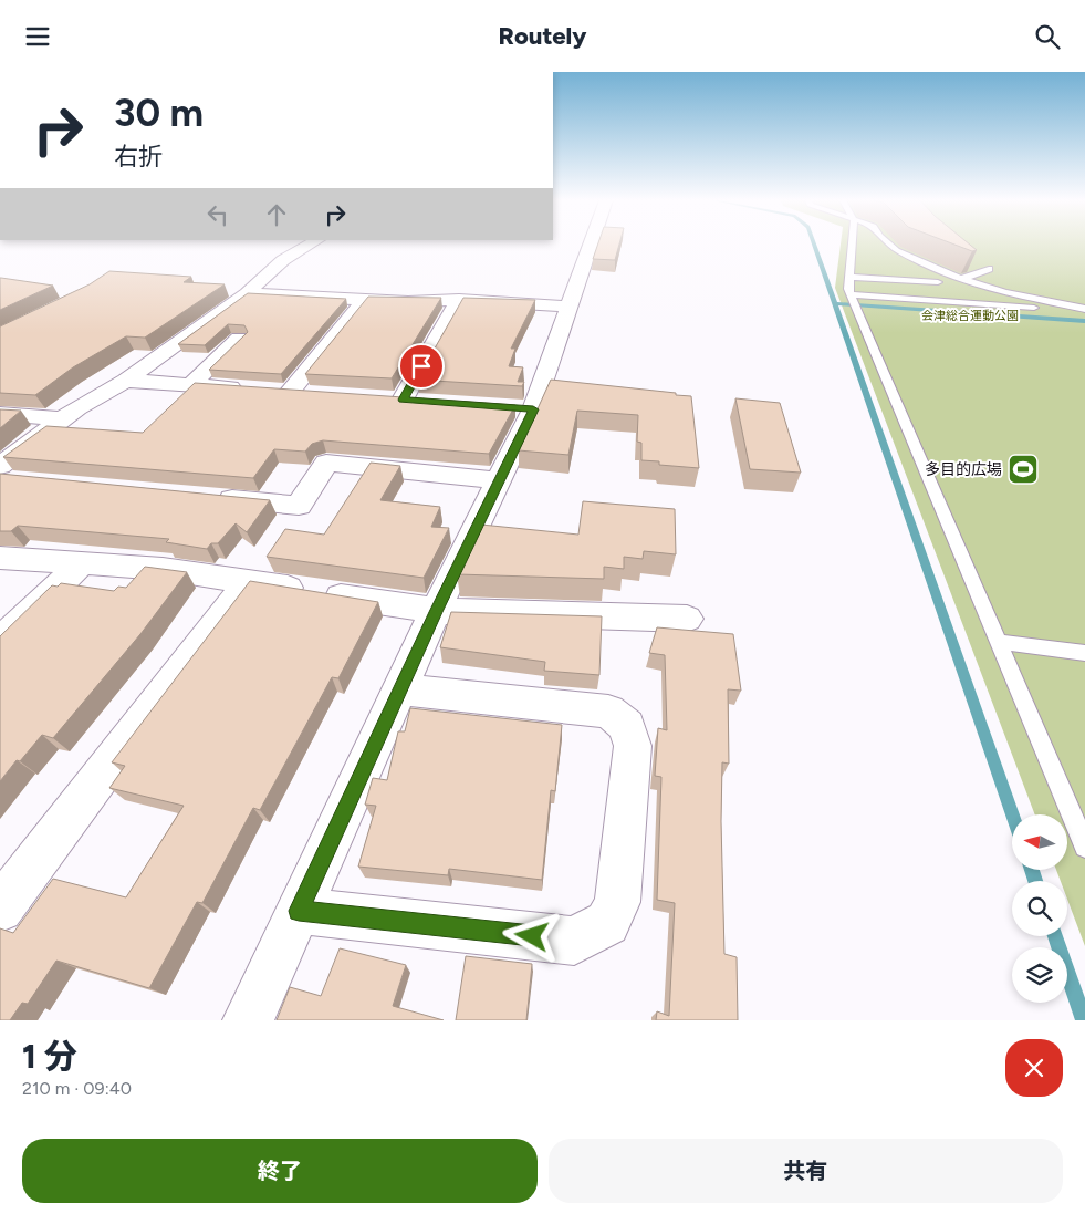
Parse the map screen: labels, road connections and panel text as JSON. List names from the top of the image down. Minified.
{"parks":["会津総合運動公園"],"places":{"sports":["多目的広場"]},"north":"left","page":{"header":"Routely","turn":["30 m","右折"],"heading":["1 分","210 m · 09:40"],"buttons":["終了","共有"]}}
